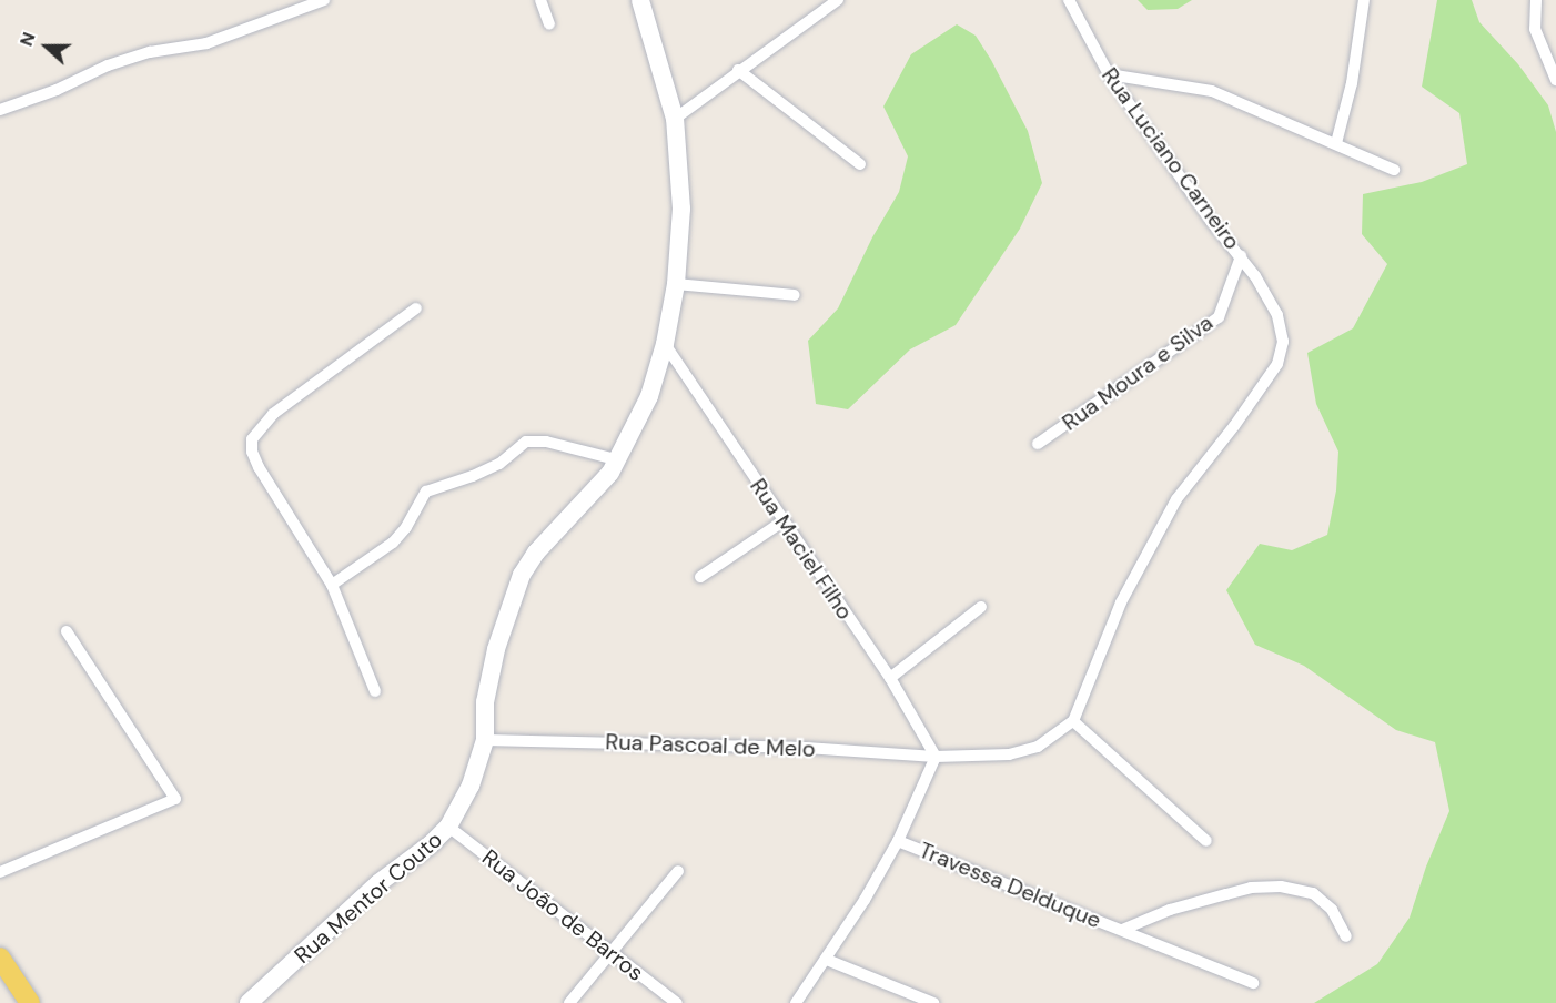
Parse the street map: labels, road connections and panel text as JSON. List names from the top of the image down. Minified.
{"streets":{"street":["Rua Luciano Carneiro","Rua Moura e Silva","Rua Maciel Filho","Rua Pascoal de Melo","Travessa Delduque","Rua Mentor Couto","Rua João de Barros"]},"crossings":[["Rua Luciano Carneiro","Rua Moura e Silva"],["Rua Luciano Carneiro","Rua Pascoal de Melo"],["Rua Maciel Filho","Rua Pascoal de Melo"],["Rua Maciel Filho","Rua Mentor Couto"],["Rua Pascoal de Melo","Rua Mentor Couto"],["Rua Mentor Couto","Rua João de Barros"]],"north":"left"}
